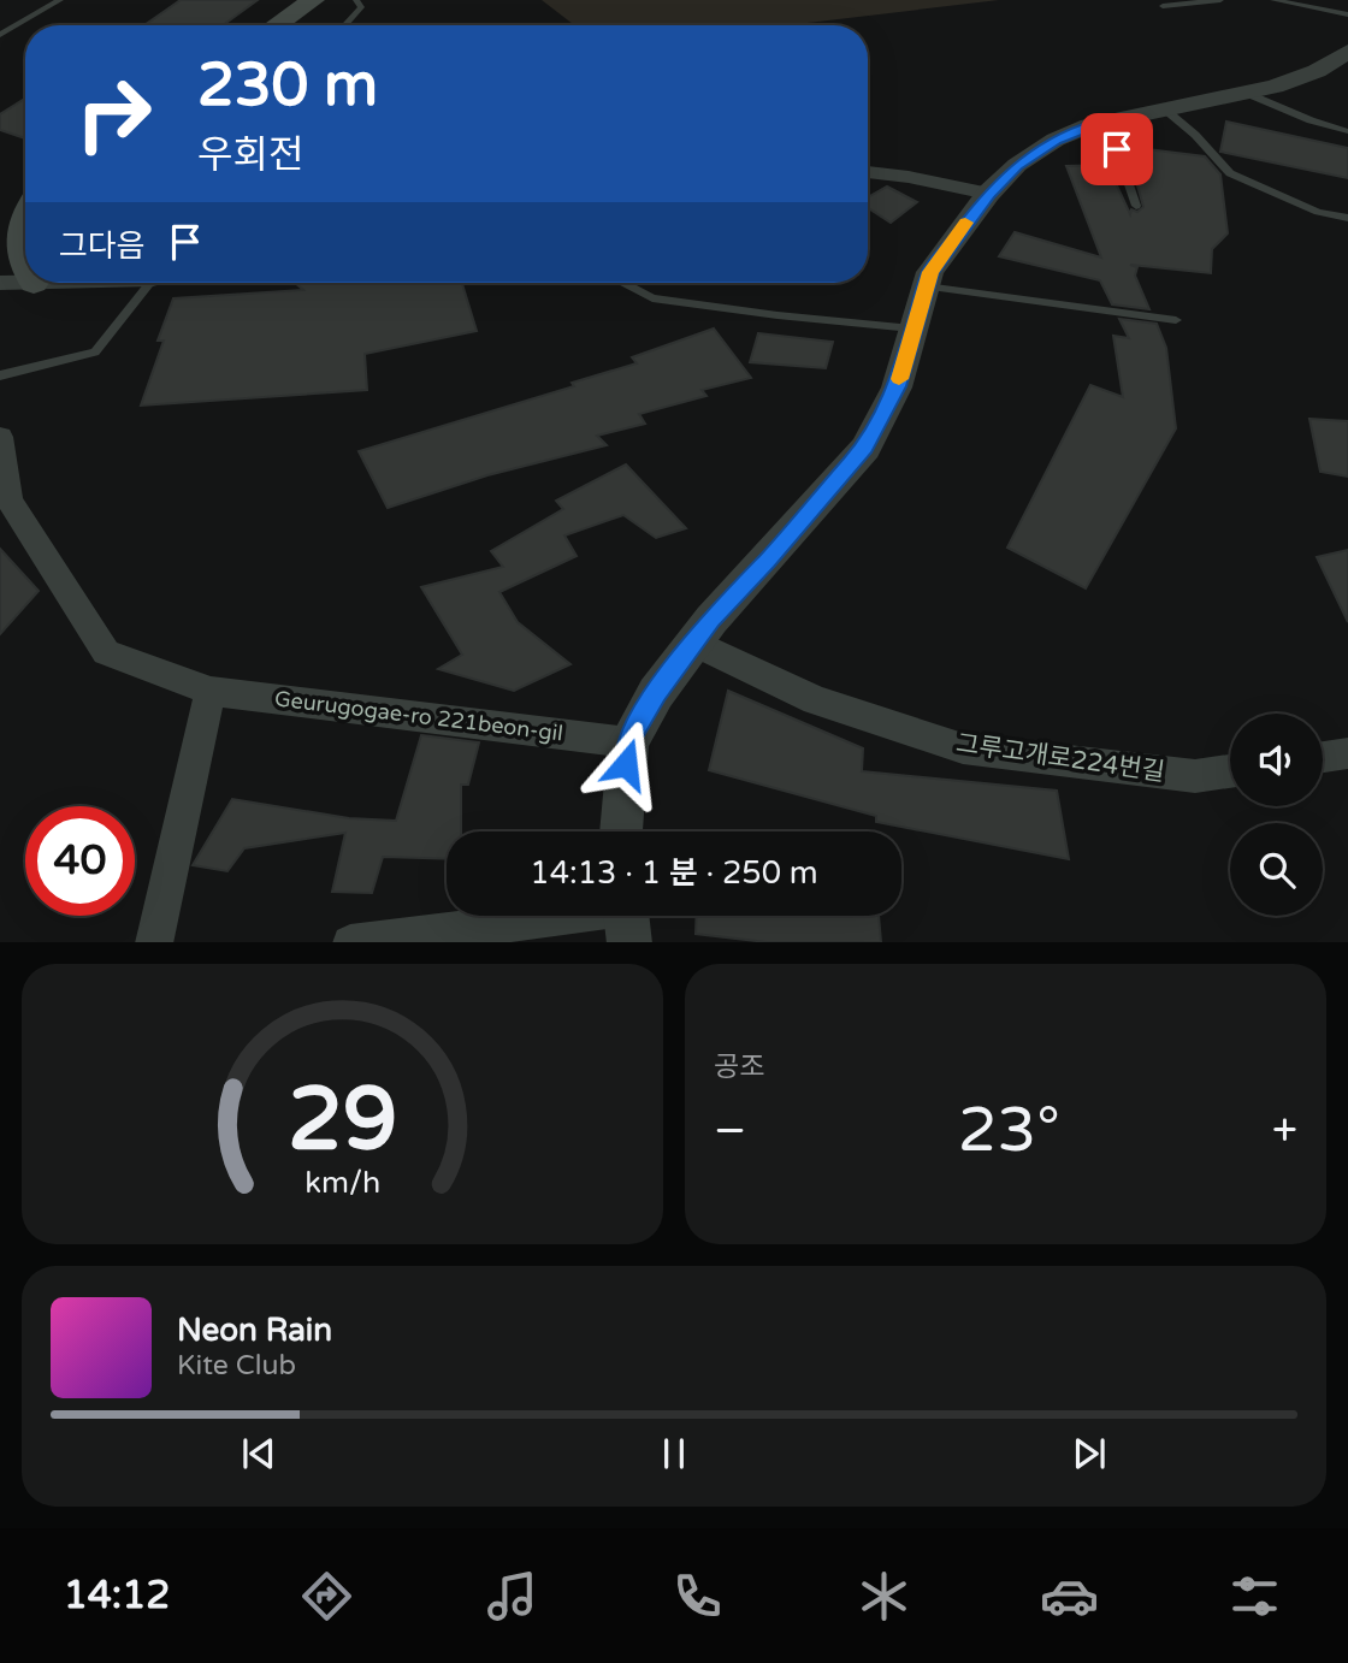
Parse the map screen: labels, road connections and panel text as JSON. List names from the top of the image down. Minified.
{"streets":{"street":["Geurugogae-ro 221beon-gil","그루고개로224번길"]},"page":{"turn":["230 m","우회전"],"then":"그다음","limit":"40","trip":"14:13 · 1 분 · 250 m","tile":"공조","heat":["−","23°","+"],"song":["Neon Rain","Kite Club"],"tabs":"14:12","gauge":["29","km/h"]}}
